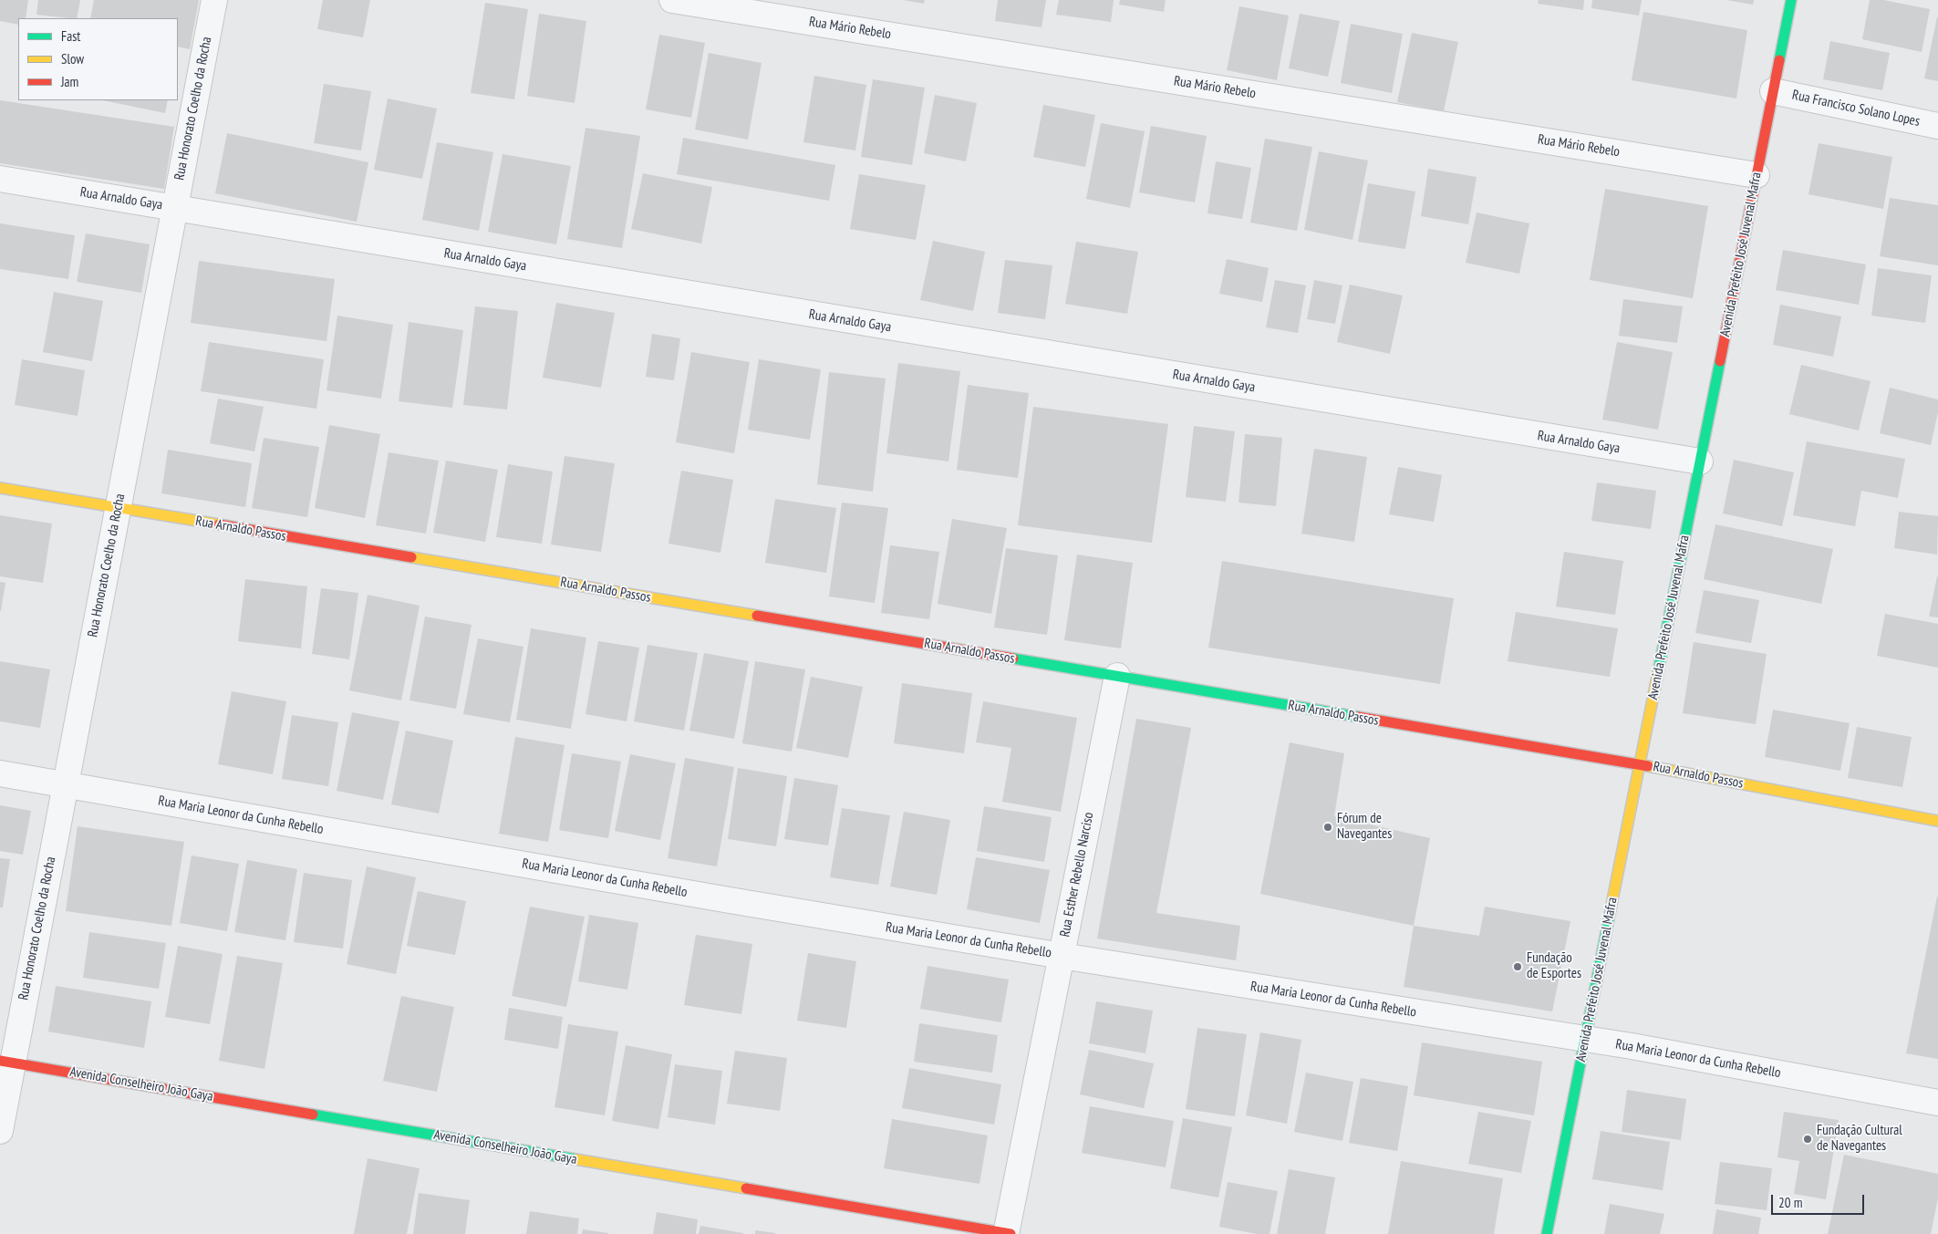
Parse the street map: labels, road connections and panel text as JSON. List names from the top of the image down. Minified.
{"streets":{"street":["Rua Mário Rebelo","Rua Honorato Coelho da Rocha","Rua Francisco Solano Lopes","Rua Arnaldo Gaya","Avenida Prefeito José Juvenal Mafra","Rua Arnaldo Passos","Rua Maria Leonor da Cunha Rebello","Rua Esther Rebello Narciso","Avenida Conselheiro João Gaya"]},"crossings":[["Rua Mário Rebelo","Avenida Prefeito José Juvenal Mafra"],["Rua Honorato Coelho da Rocha","Rua Arnaldo Gaya"],["Rua Honorato Coelho da Rocha","Rua Arnaldo Passos"],["Rua Honorato Coelho da Rocha","Rua Maria Leonor da Cunha Rebello"],["Rua Honorato Coelho da Rocha","Avenida Conselheiro João Gaya"],["Rua Francisco Solano Lopes","Avenida Prefeito José Juvenal Mafra"],["Rua Arnaldo Gaya","Avenida Prefeito José Juvenal Mafra"],["Avenida Prefeito José Juvenal Mafra","Rua Arnaldo Passos"],["Avenida Prefeito José Juvenal Mafra","Rua Maria Leonor da Cunha Rebello"],["Rua Arnaldo Passos","Rua Esther Rebello Narciso"],["Rua Maria Leonor da Cunha Rebello","Rua Esther Rebello Narciso"],["Rua Esther Rebello Narciso","Avenida Conselheiro João Gaya"]],"places":["Fórum de Navegantes","Fundação de Esportes","Fundação Cultural de Navegantes"],"legend":["Fast","Slow","Jam"],"scale_bar":"20 m"}
